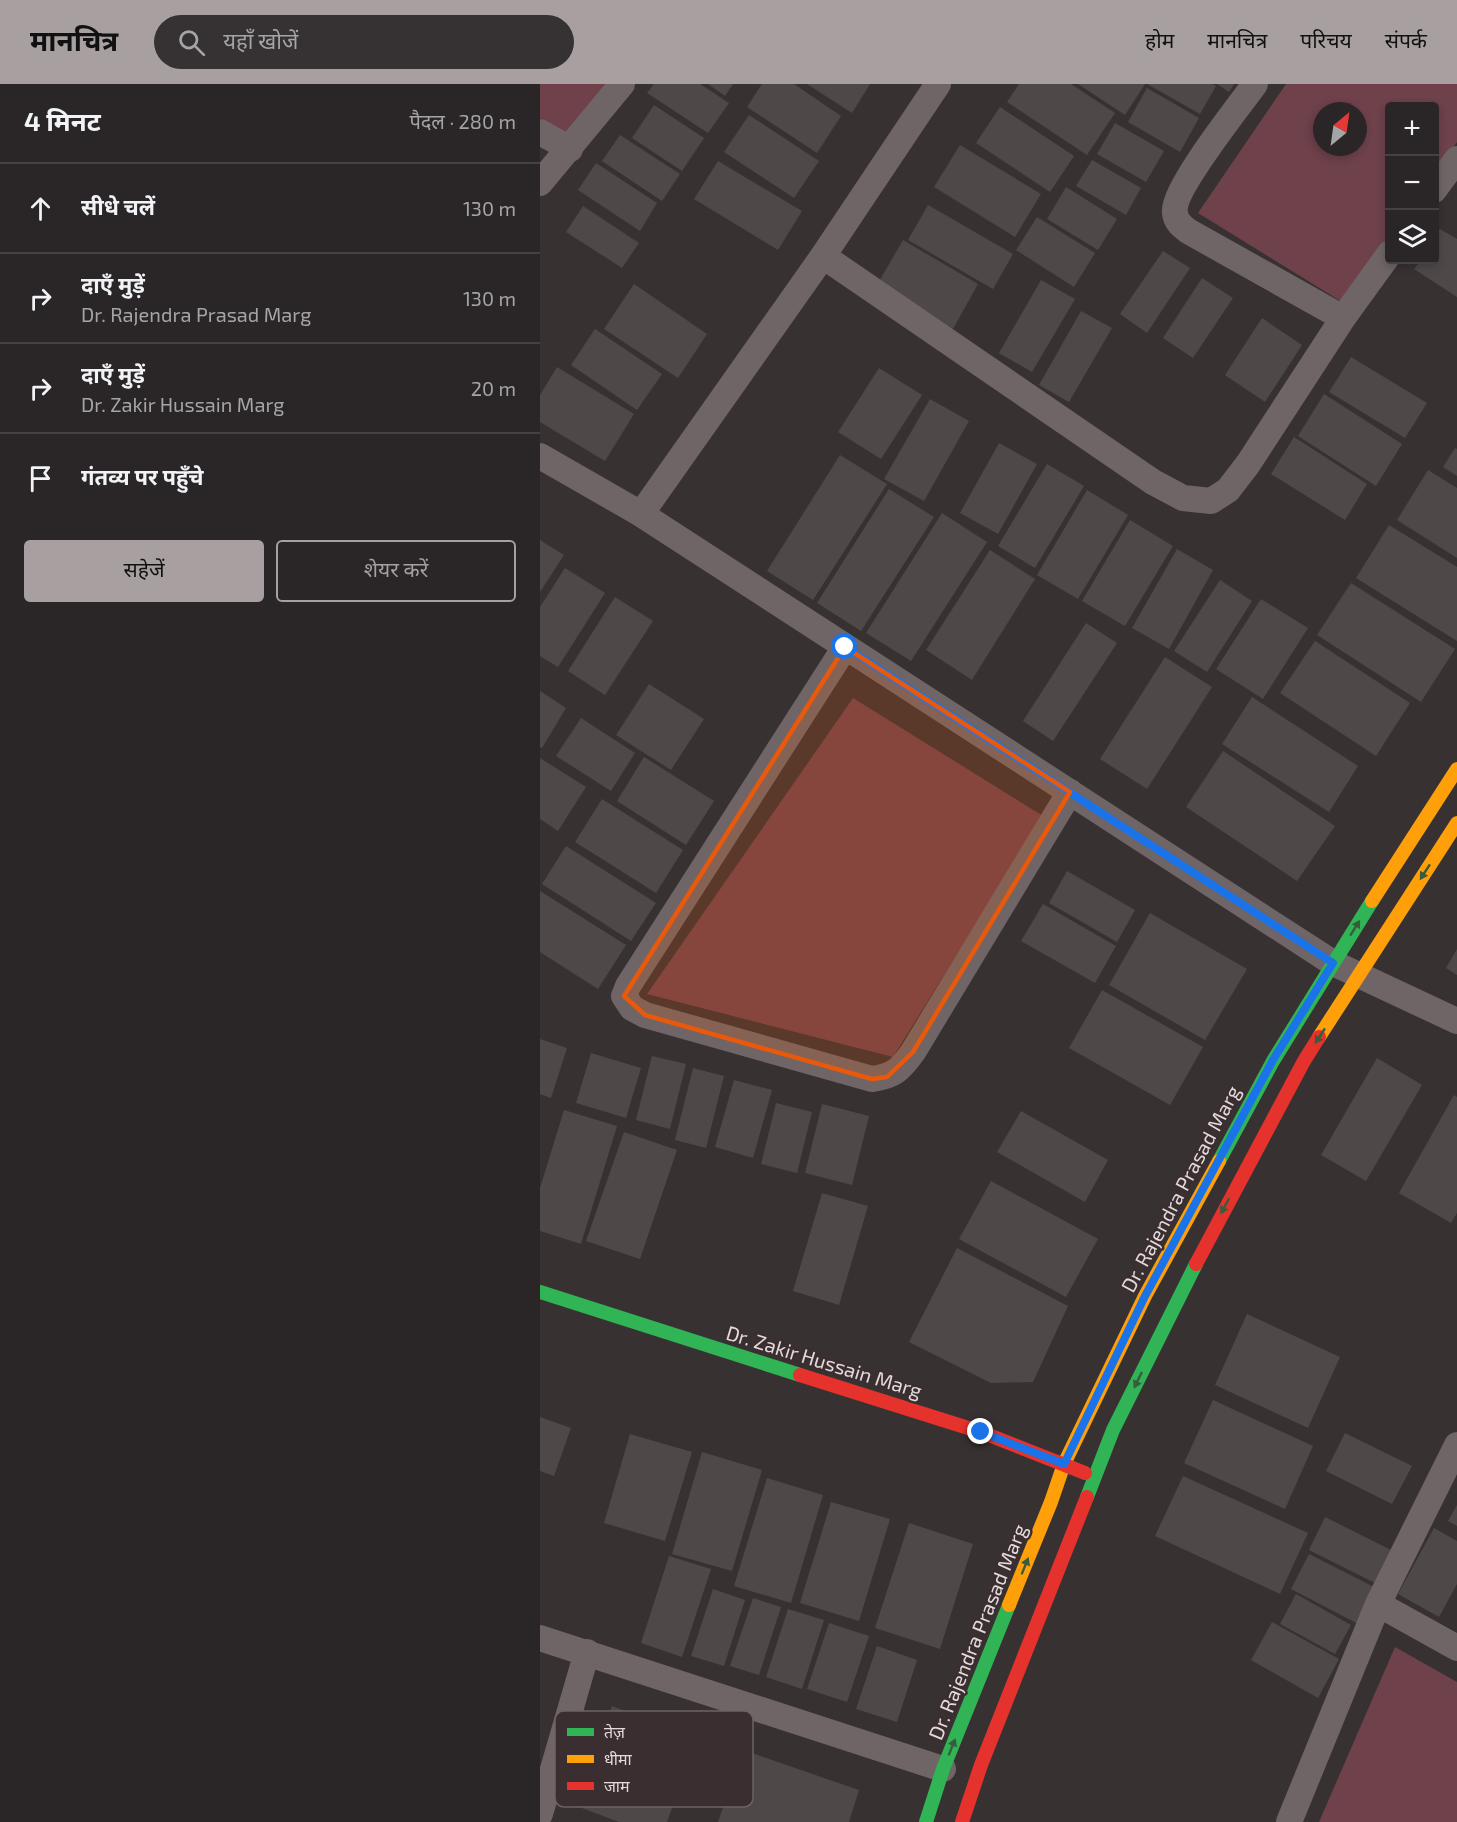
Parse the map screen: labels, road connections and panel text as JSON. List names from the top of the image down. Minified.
{"streets":{"main road":["Dr. Rajendra Prasad Marg","Dr. Zakir Hussain Marg"]},"crossings":[["Dr. Rajendra Prasad Marg","Dr. Zakir Hussain Marg"]],"legend":["तेज़","धीमा","जाम"],"north":"top right","page":{"header":"मानचित्र","search":"यहाँ खोजें","nav":["होम","मानचित्र","परिचय","संपर्क"],"heading":["4 मिनट","पैदल · 280 m"],"map_buttons":["+","−"],"list":[["सीधे चलें","130 m"],["दाएँ मुड़ें","Dr. Rajendra Prasad Marg","130 m"],["दाएँ मुड़ें","Dr. Zakir Hussain Marg","20 m"],"गंतव्य पर पहुँचे"],"buttons":["सहेजें","शेयर करें"]}}
